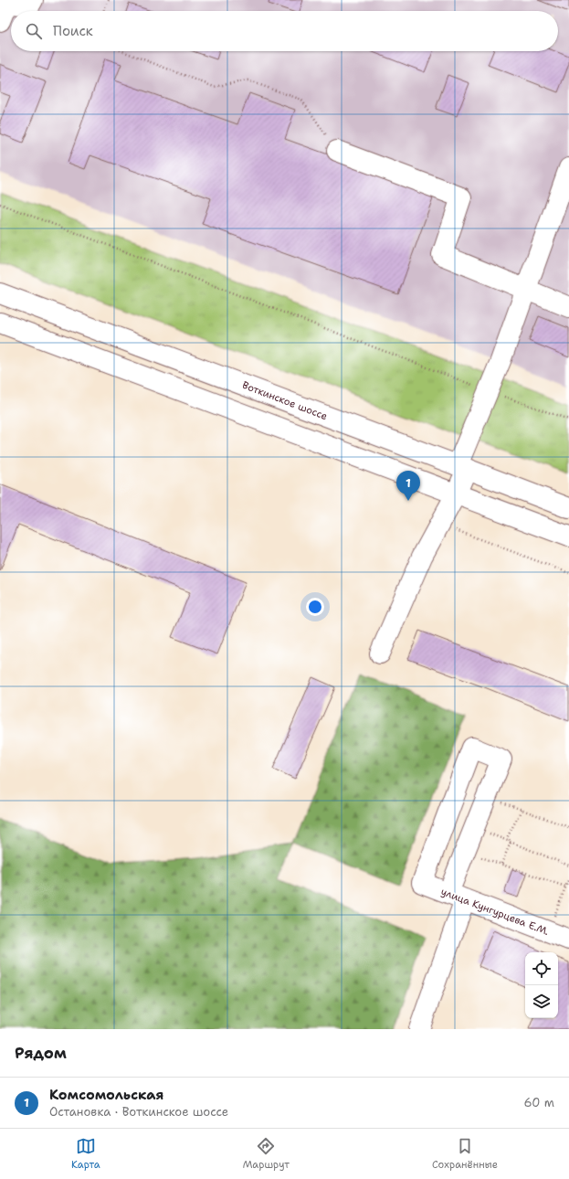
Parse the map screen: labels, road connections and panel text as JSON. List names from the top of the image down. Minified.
{"streets":{"main road":["Воткинское шоссе","улица Кунгурцева Е.М."]},"page":{"search":"Поиск","pins":"1","heading":"Рядом","list":[{"mark":"1","name":"Комсомольская","note":"Остановка · Воткинское шоссе","value":"60 m"}],"nav":["Карта","Маршрут","Сохранённые"]}}
